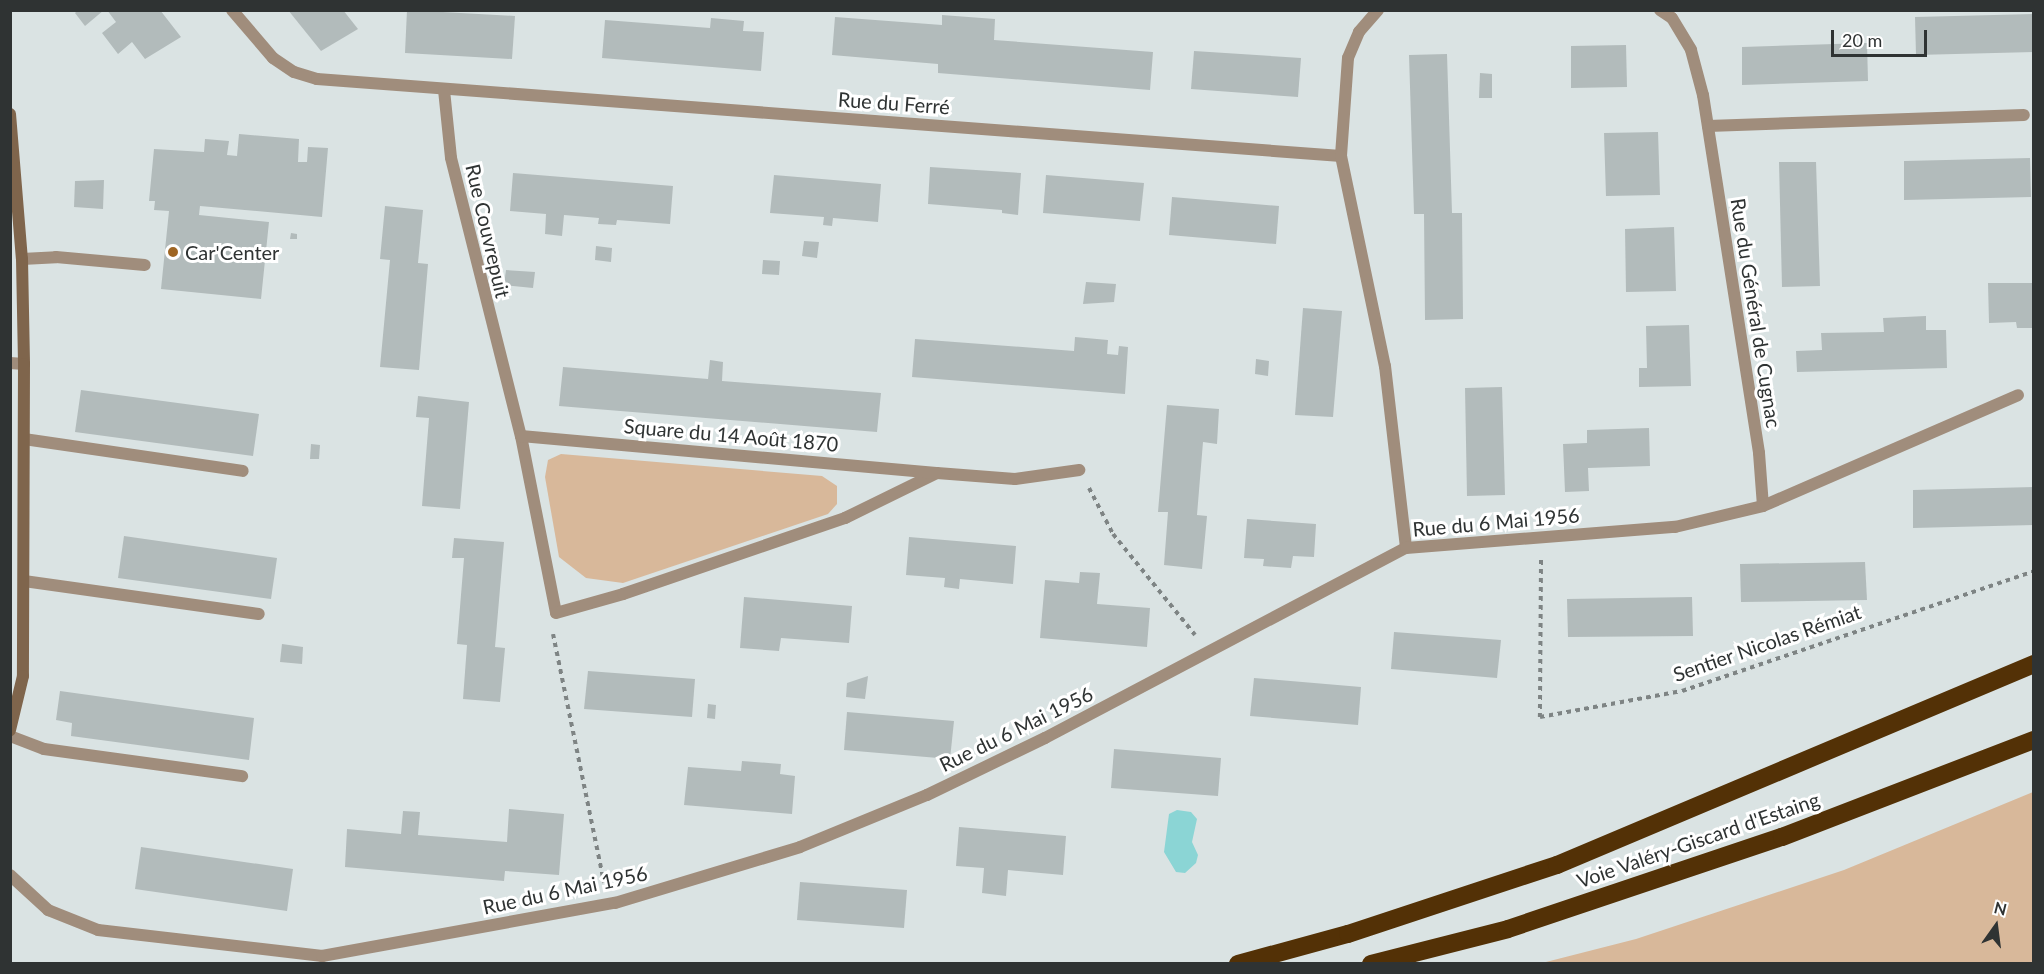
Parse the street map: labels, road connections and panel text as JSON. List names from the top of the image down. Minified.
{"streets":{"highway":["Voie Valéry-Giscard d'Estaing"],"street":["Rue du Ferré","Rue Couvrepuit","Rue du Général de Cugnac","Square du 14 Août 1870","Rue du 6 Mai 1956"],"path":["Sentier Nicolas Rémiat"]},"crossings":[["Rue du Ferré","Rue Couvrepuit"],["Rue Couvrepuit","Square du 14 Août 1870"],["Rue du Général de Cugnac","Rue du 6 Mai 1956"],["Rue du 6 Mai 1956","Sentier Nicolas Rémiat"]],"places":["Car'Center"],"scale_bar":"20 m","north":"top"}
